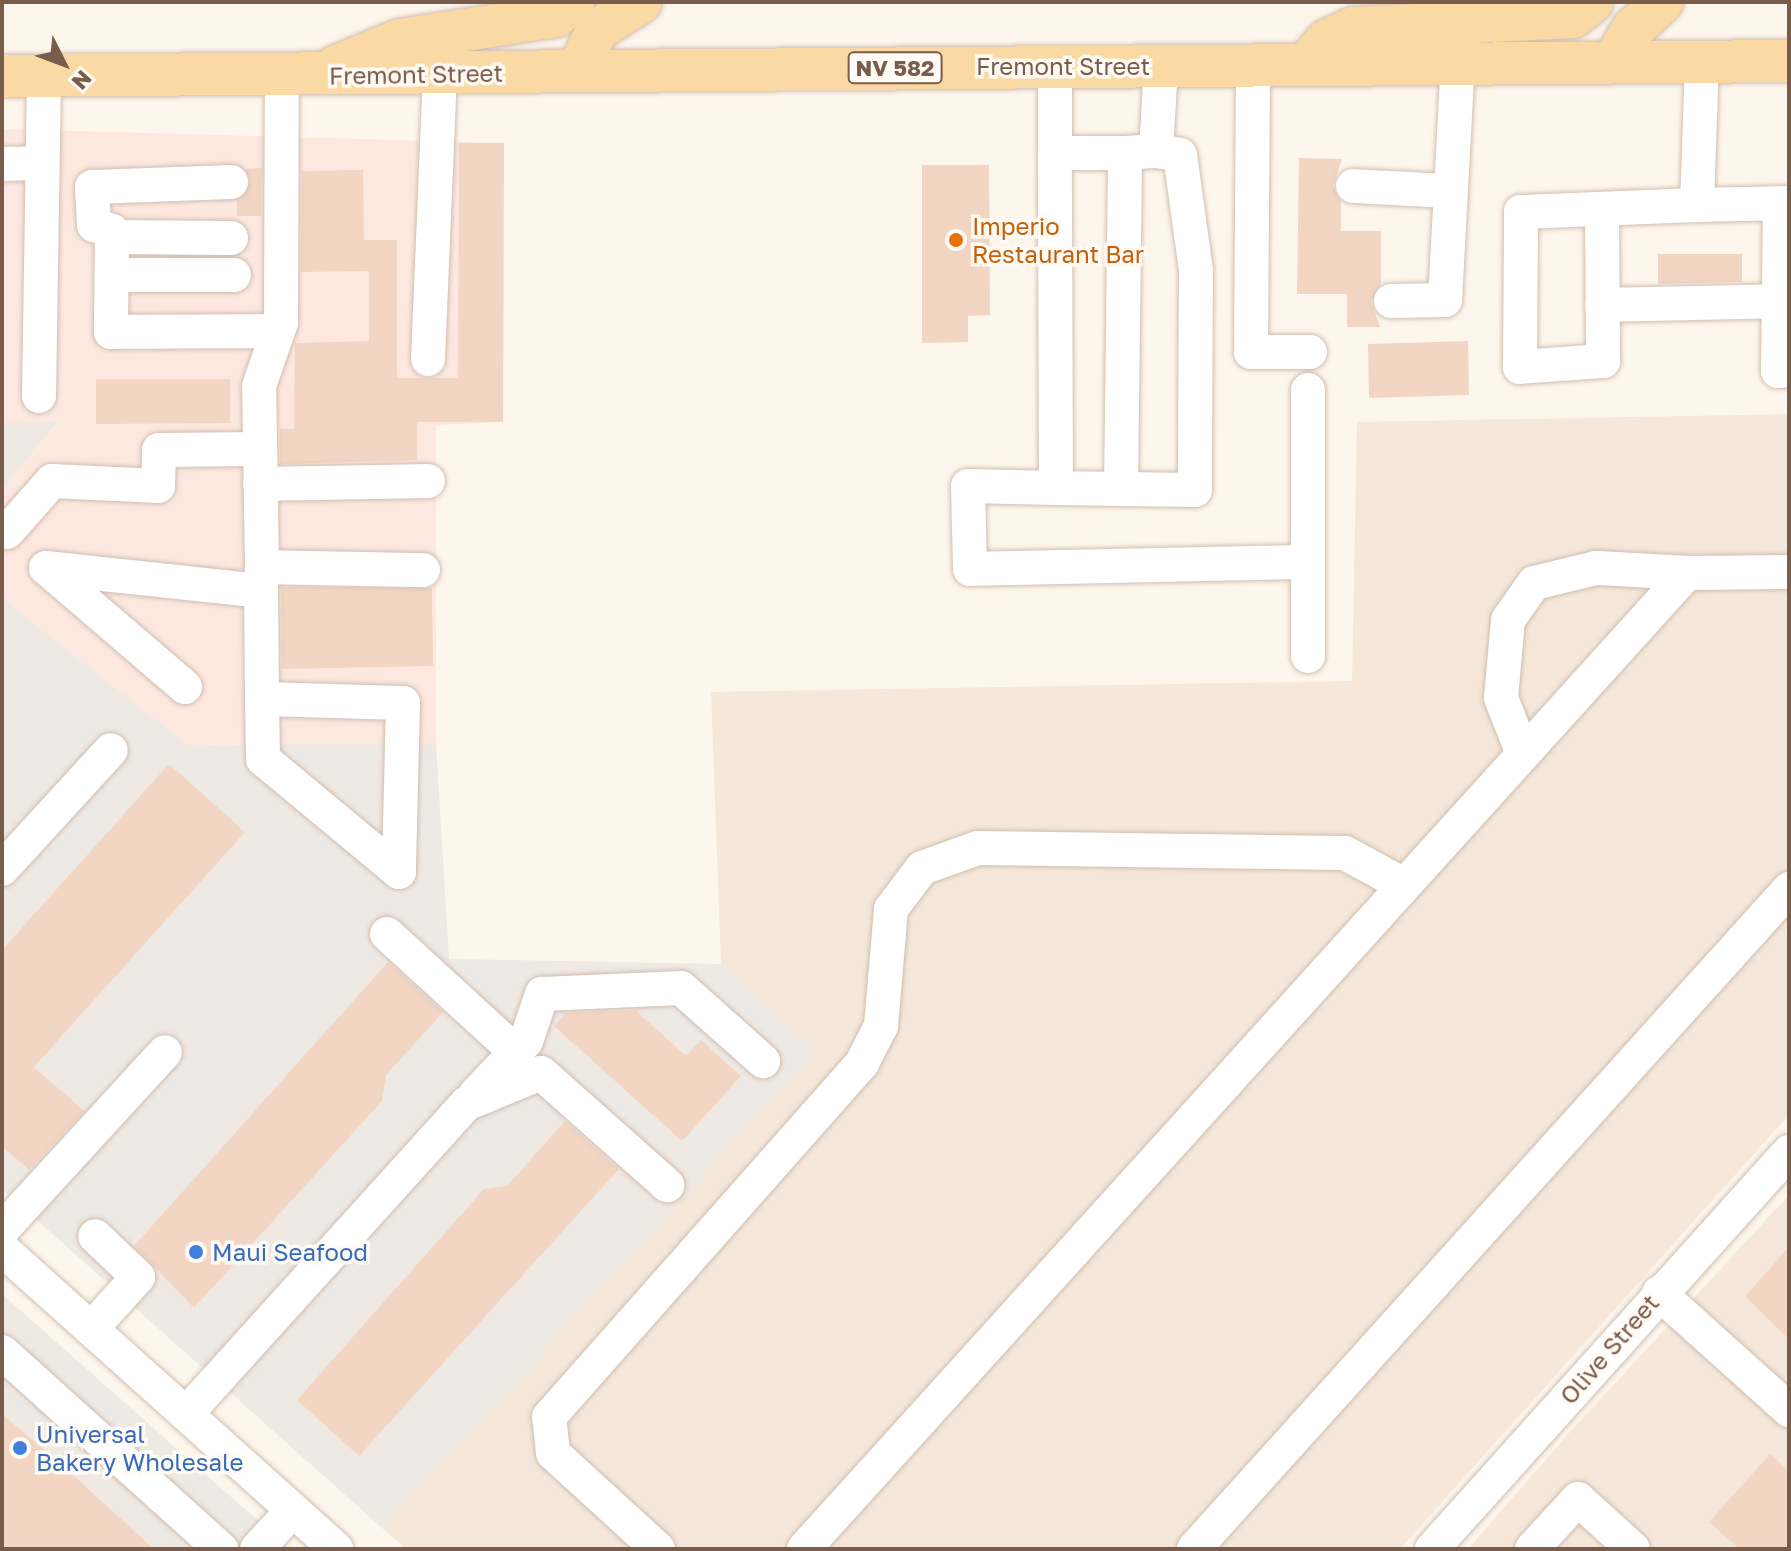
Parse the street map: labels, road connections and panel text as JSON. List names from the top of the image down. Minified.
{"streets":{"main road":["Fremont Street","NV 582"],"street":["Olive Street"]},"places":["Imperio Restaurant Bar","Maui Seafood","Universal Bakery Wholesale"],"north":"bottom right"}
